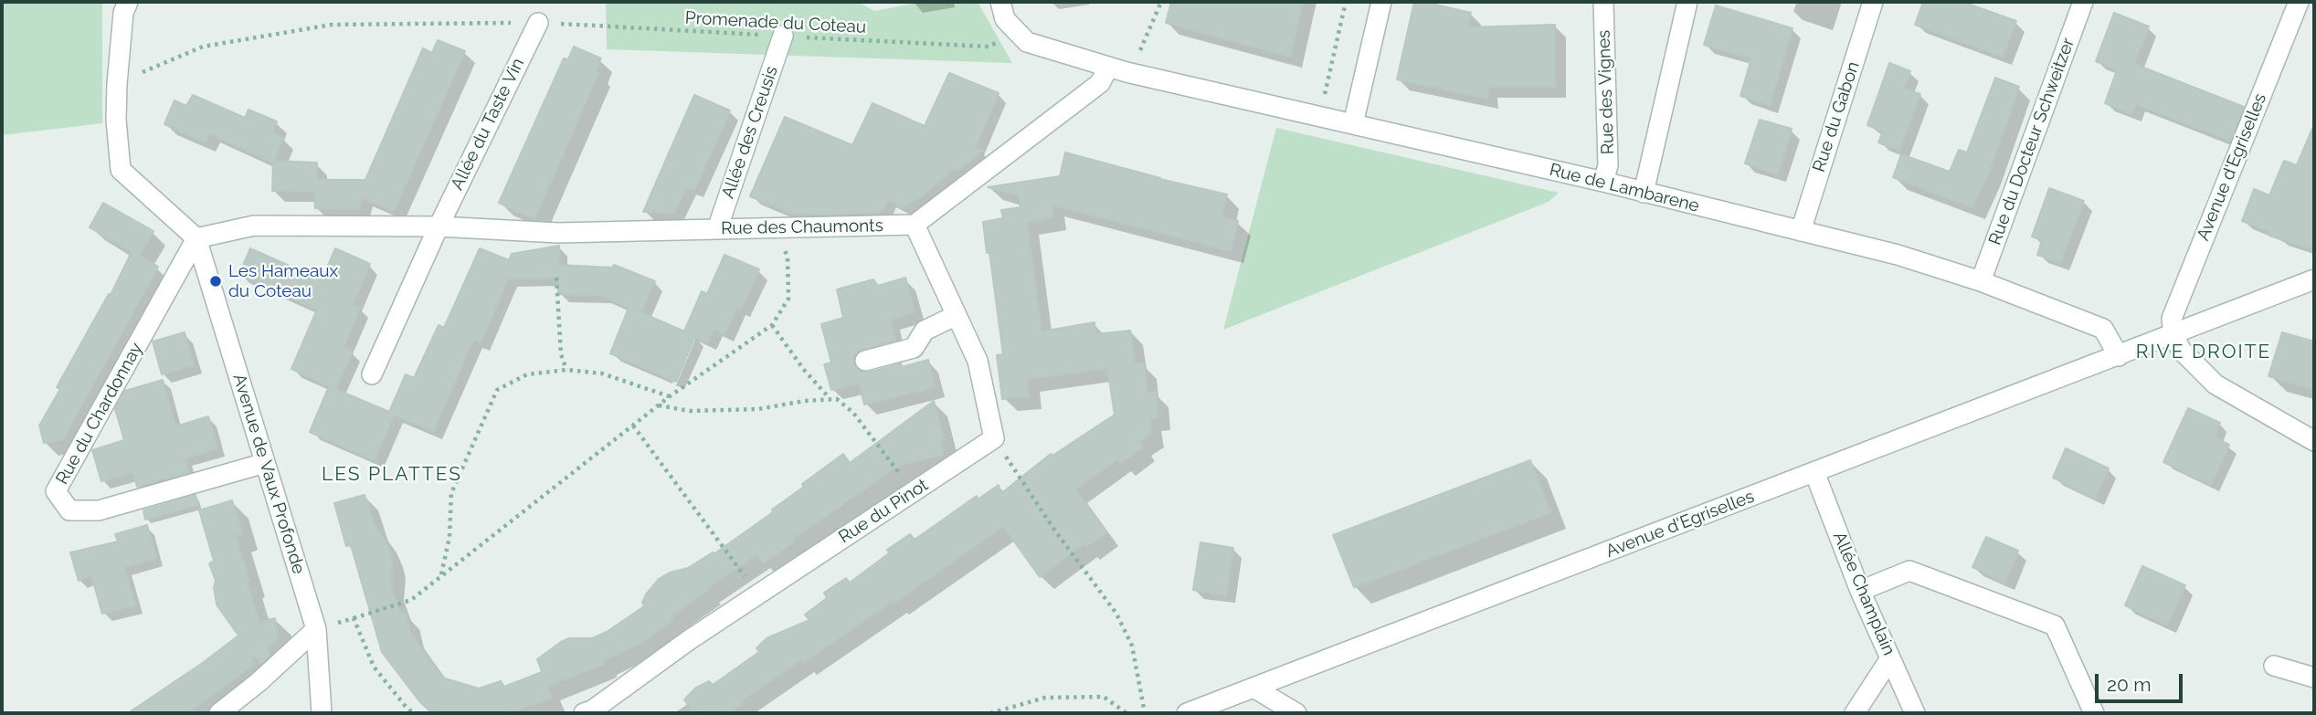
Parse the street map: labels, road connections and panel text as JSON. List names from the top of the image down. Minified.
{"streets":{"street":["Rue des Vignes","Rue du Gabon","Allée du Taste Vin","Allée des Creusis","Rue du Docteur Schweitzer","Avenue d'Egriselles","Rue de Lambarene","Rue des Chaumonts","Rue du Chardonnay","Avenue de Vaux Profonde","Rue du Pinot","Allée Champlain"],"path":["Promenade du Coteau"]},"crossings":[["Promenade du Coteau","Allée du Taste Vin"],["Promenade du Coteau","Allée des Creusis"],["Promenade du Coteau","Rue de Lambarene"],["Rue des Vignes","Rue de Lambarene"],["Rue du Gabon","Rue de Lambarene"],["Allée du Taste Vin","Rue des Chaumonts"],["Allée des Creusis","Rue des Chaumonts"],["Rue du Docteur Schweitzer","Rue de Lambarene"],["Avenue d'Egriselles","Rue de Lambarene"],["Avenue d'Egriselles","Allée Champlain"],["Rue des Chaumonts","Rue du Chardonnay"],["Rue des Chaumonts","Avenue de Vaux Profonde"],["Rue du Chardonnay","Avenue de Vaux Profonde"]],"districts":["RIVE DROITE","LES PLATTES"],"places":["Les Hameaux du Coteau"],"scale_bar":"20 m"}
